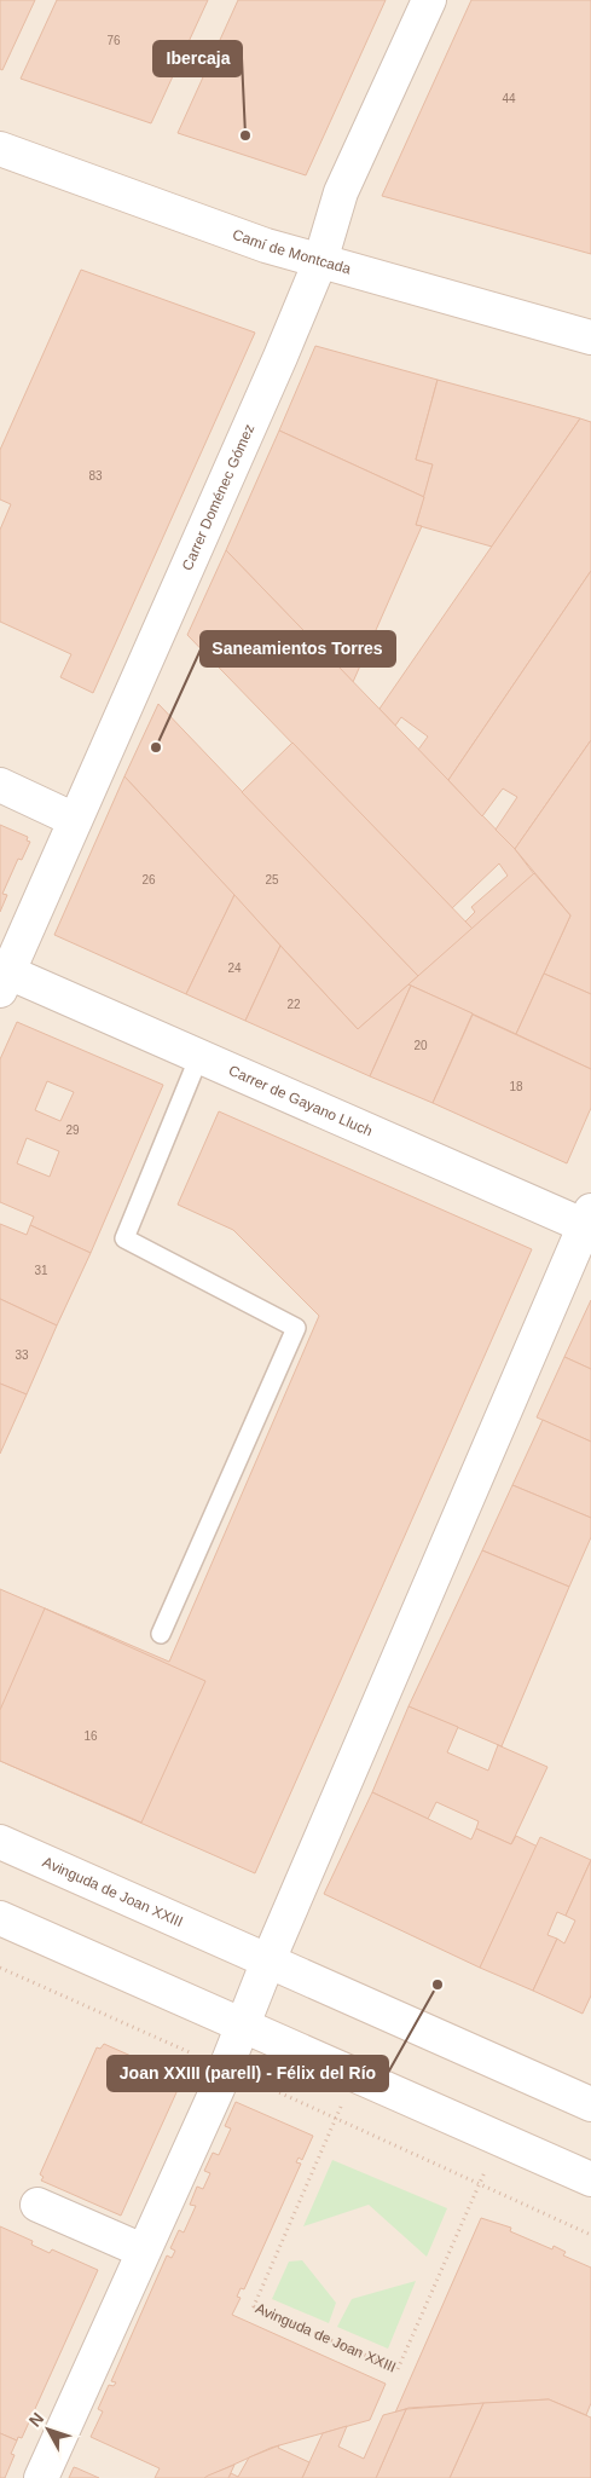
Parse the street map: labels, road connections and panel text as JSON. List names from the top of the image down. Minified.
{"streets":{"street":["Camí de Montcada","Carrer Doménec Gómez","Carrer de Gayano Lluch","Avinguda de Joan XXIII"]},"crossings":[["Camí de Montcada","Carrer Doménec Gómez"],["Carrer Doménec Gómez","Carrer de Gayano Lluch"]],"places":["Ibercaja","Saneamientos Torres","Joan XXIII (parell) - Félix del Río"],"house_numbers":["76","44","83","26","25","24","22","20","18","29","31","33","16"],"north":"top left"}
